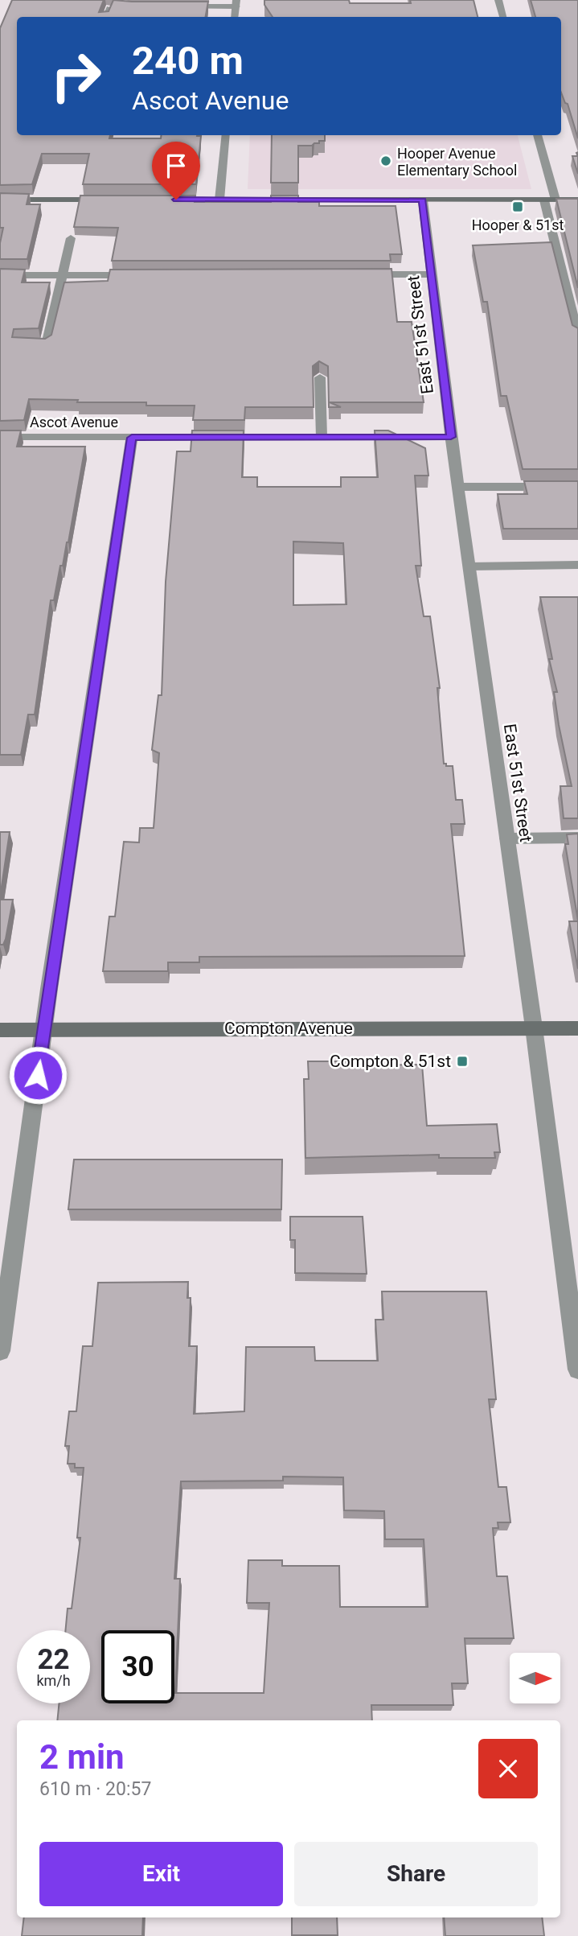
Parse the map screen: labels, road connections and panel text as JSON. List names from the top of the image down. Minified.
{"streets":{"street":["East 51st Street","Ascot Avenue","Compton Avenue"]},"crossings":[["East 51st Street","Ascot Avenue"],["East 51st Street","Compton Avenue"]],"places":{"other":["Hooper Avenue Elementary School"],"transit":["Hooper & 51st","Compton & 51st"]},"north":"right","page":{"turn":["240 m","Ascot Avenue"],"speed":"22 km/h","limit":"30","heading":["2 min","610 m · 20:57"],"buttons":["Exit","Share"]}}
